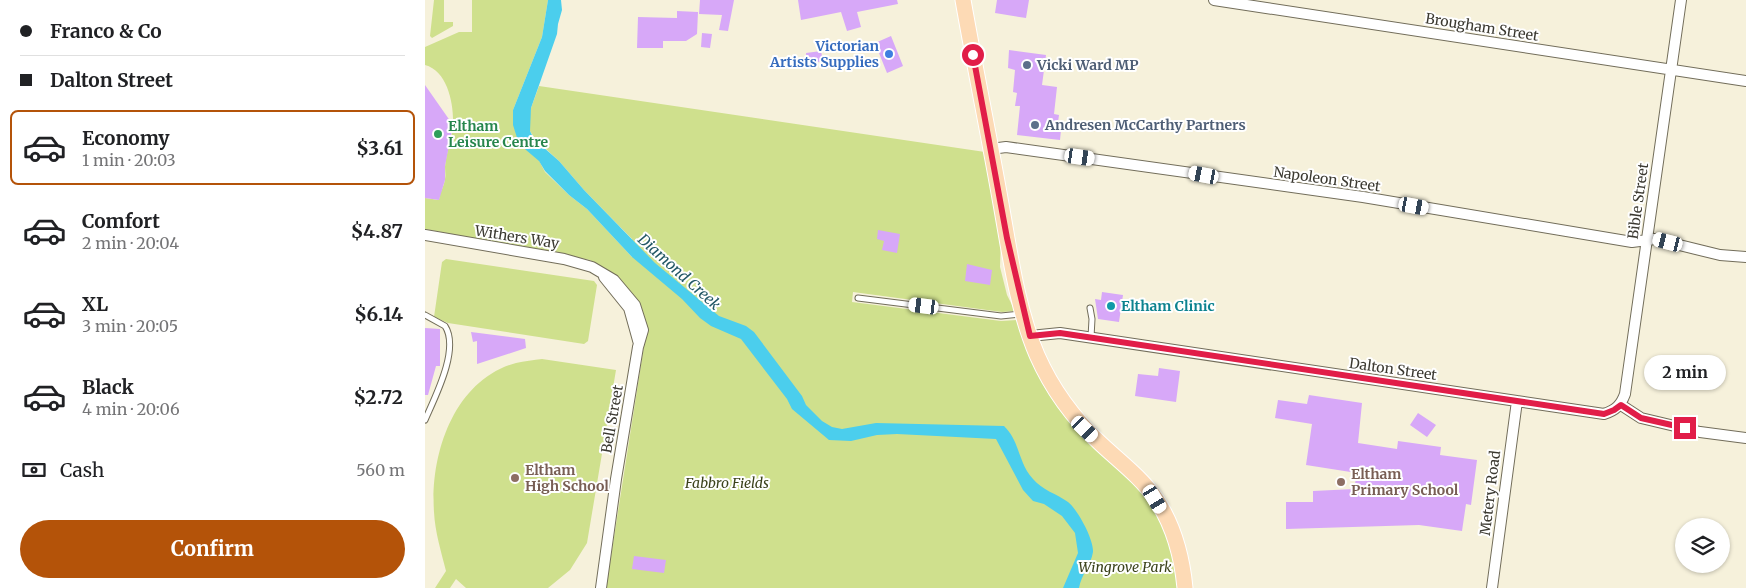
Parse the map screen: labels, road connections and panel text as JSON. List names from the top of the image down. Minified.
{"streets":{"street":["Brougham Street","Napoleon Street","Bible Street","Withers Way","Dalton Street","Bell Street","Metery Road"]},"crossings":[["Brougham Street","Bible Street"],["Napoleon Street","Bible Street"],["Bible Street","Dalton Street"],["Withers Way","Bell Street"],["Dalton Street","Metery Road"]],"water":["Diamond Creek"],"parks":["Fabbro Fields","Wingrove Park"],"places":["Victorian Artists Supplies","Vicki Ward MP","Andresen McCarthy Partners","Eltham Leisure Centre","Eltham Clinic","Eltham High School","Eltham Primary School"],"page":{"banner":["Franco & Co","Dalton Street"],"list":[{"name":"Economy","note":"1 min · 20:03","value":"$3.61"},{"name":"Comfort","note":"2 min · 20:04","value":"$4.87"},{"name":"XL","note":"3 min · 20:05","value":"$6.14"},{"name":"Black","note":"4 min · 20:06","value":"$2.72"}],"bubble":"2 min","pay":["Cash","560 m"],"buttons":"Confirm"}}
